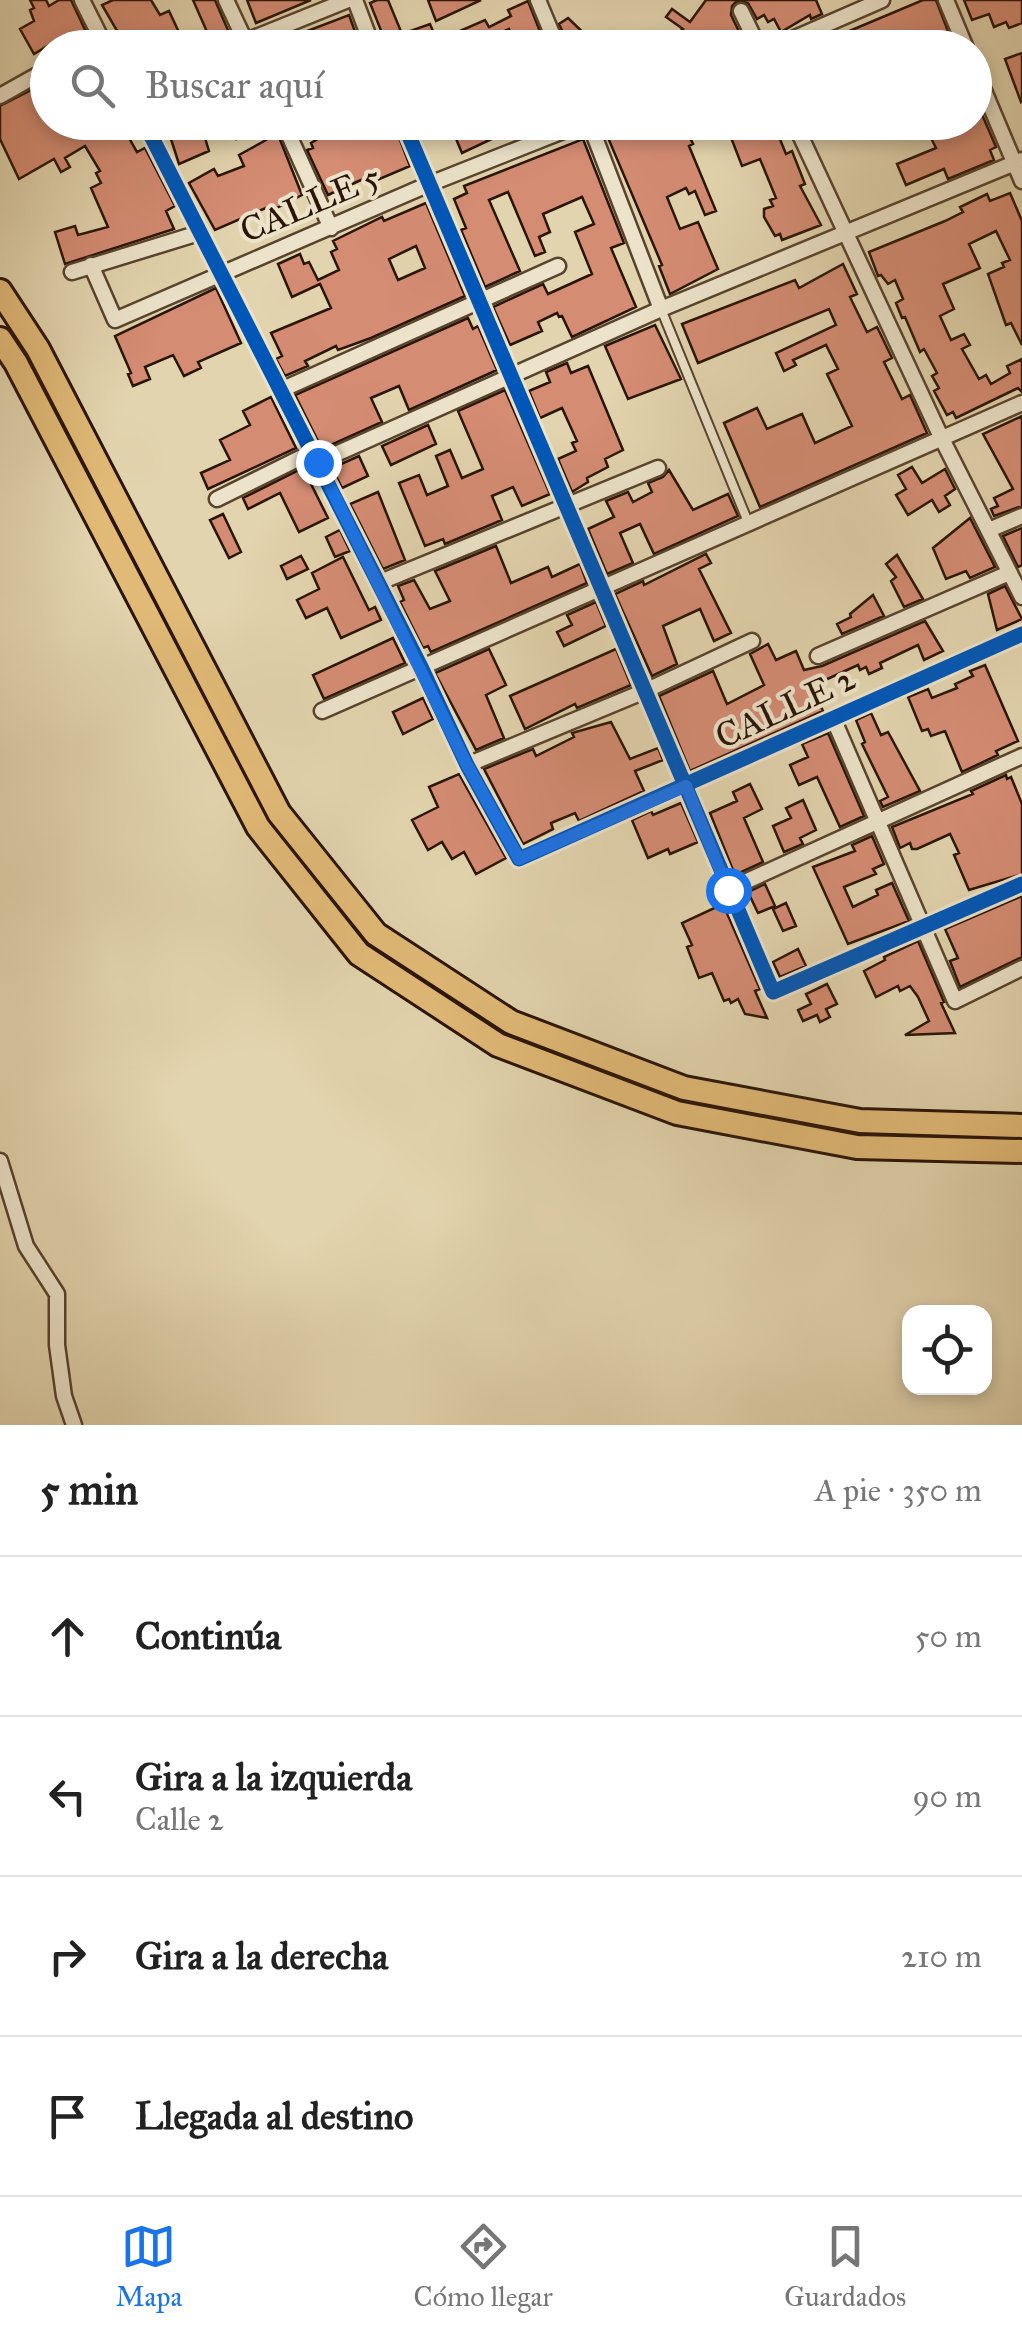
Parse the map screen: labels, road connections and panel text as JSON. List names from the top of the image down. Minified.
{"streets":{"street":["CALLE 5","CALLE 2"]},"page":{"search":"Buscar aquí","heading":["5 min","A pie · 350 m"],"list":[["Continúa","50 m"],["Gira a la izquierda","Calle 2","90 m"],["Gira a la derecha","210 m"],"Llegada al destino"],"nav":["Mapa","Cómo llegar","Guardados"]}}
